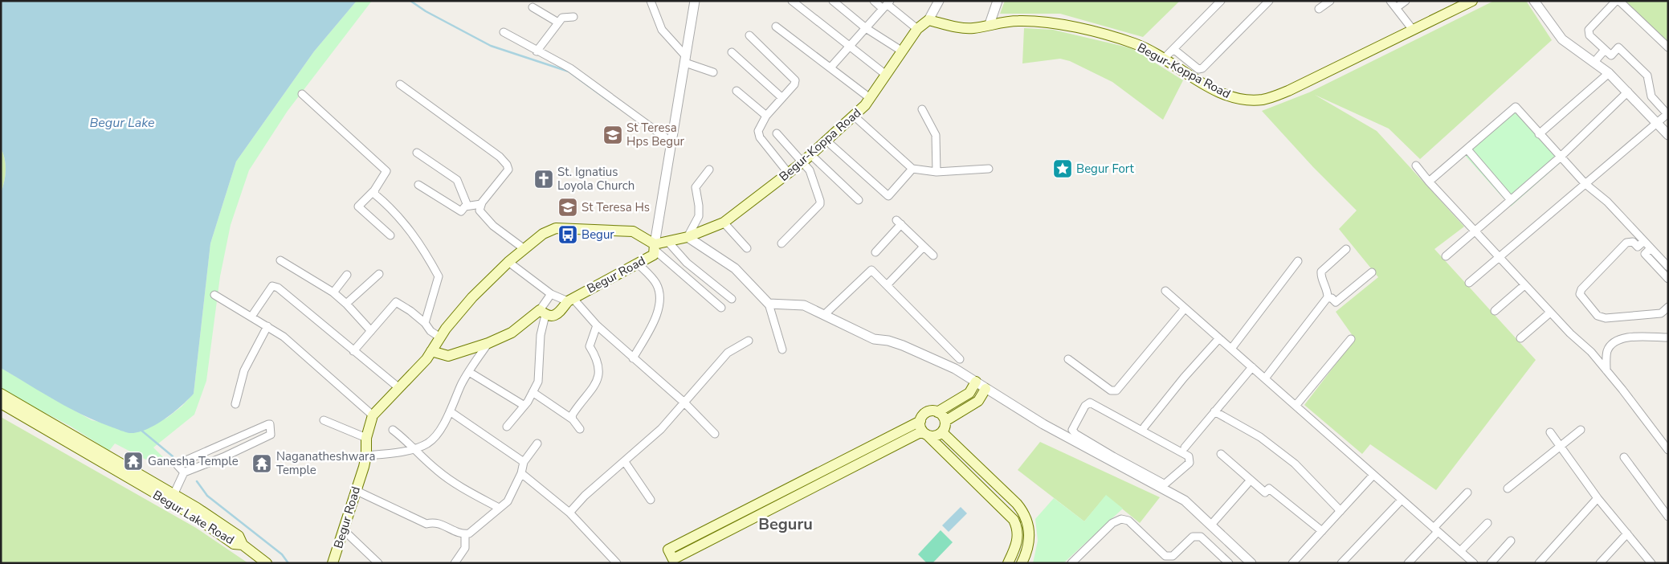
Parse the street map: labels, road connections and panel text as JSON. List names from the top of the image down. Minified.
{"streets":{"main road":["Begur-Koppa Road","Begur Road","Begur Lake Road"]},"crossings":[["Begur-Koppa Road","Begur Road"]],"districts":["Beguru"],"water":["Begur Lake"],"places":{"school or university":["St Teresa Hps Begur","St Teresa Hs"],"place":["Begur Fort"],"church":["St. Ignatius Loyola Church"],"bus stop":["Begur"],"temple":["Ganesha Temple","Naganatheshwara Temple"]}}
